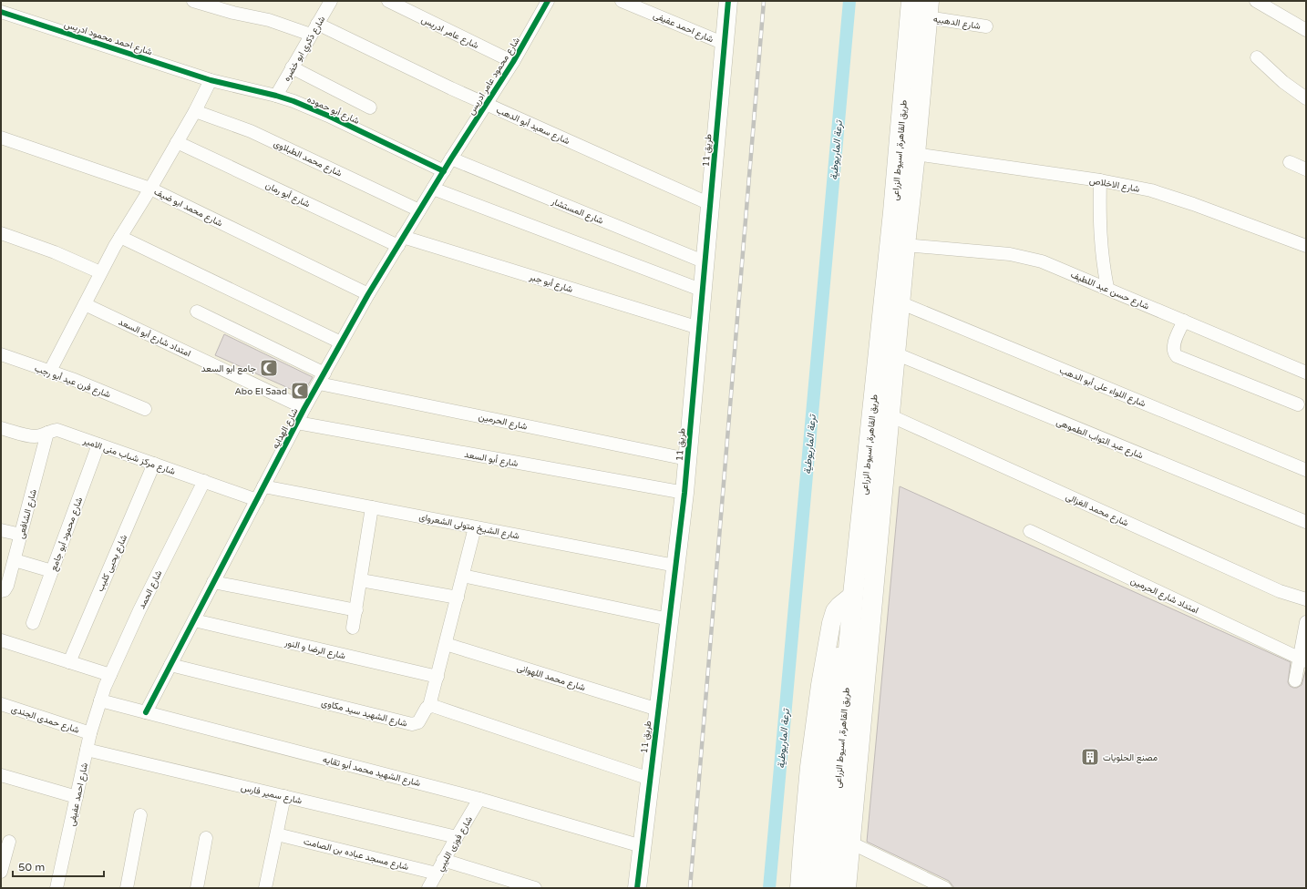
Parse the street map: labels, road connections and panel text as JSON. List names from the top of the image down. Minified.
{"streets":{"highway":["طريق القاهرة, اسيوط الزراعى"],"street":["شارع الدهبيه","شارع احمد عفيفى","شارع عامر ادريس","شارع احمد محمود ادريس","شارع ذكري ابو خضره","شارع محمود عامر ادريس","شارع أبو حموده","شارع سعيد أبو الدهب","طريق 11","شارع محمد الطبلاوى","شارع الاخلاص","شارع أبو رمان","شارع محمد ابو ضيف","شارع المستشار","شارع أبو جبر","شارع حسن عبد اللطيف","امتداد شارع أبو السعد","شارع فرن عيد أبو رجب","شارع اللواء على أبو الدهب","شارع الحرمين","شارع الهدايه","شارع عبد التواب الطموهى","شارع مركز شباب منى الامير","شارع أبو السعد","شارع محمد الغزالى","شارع الشافعى","شارع الشيخ متولى الشعرواى","شارع محمود أبو جامع","شارع يحيى كليب","شارع الحمد","امتداد شارع الحرمين","شارع الرضا و النور","شارع محمد اللهوانى","شارع الشهيد سيد مكاوى","شارع حمدى الجندى","شارع الشهيد محمد أبو تقايه","شارع سمير فارس","شارع فوزى الليبي","شارع مسجد عباده بن الصامت"]},"crossings":[["شارع الدهبيه","طريق القاهرة, اسيوط الزراعى"],["شارع احمد عفيفى","طريق 11"],["شارع احمد عفيفى","شارع الحمد"],["شارع احمد عفيفى","شارع حمدى الجندى"],["شارع احمد عفيفى","شارع الشهيد محمد أبو تقايه"],["شارع احمد عفيفى","شارع سمير فارس"],["شارع عامر ادريس","شارع محمود عامر ادريس"],["شارع احمد محمود ادريس","شارع أبو حموده"],["شارع ذكري ابو خضره","شارع أبو حموده"],["شارع ذكري ابو خضره","شارع سعيد أبو الدهب"],["شارع محمود عامر ادريس","شارع سعيد أبو الدهب"],["شارع محمود عامر ادريس","شارع المستشار"],["شارع محمود عامر ادريس","شارع الهدايه"],["شارع أبو حموده","شارع الهدايه"],["شارع سعيد أبو الدهب","طريق 11"],["طريق 11","شارع المستشار"],["طريق 11","شارع أبو جبر"],["طريق 11","شارع الحرمين"],["طريق 11","شارع أبو السعد"],["طريق 11","شارع الشيخ متولى الشعرواى"],["طريق 11","شارع محمد اللهوانى"],["طريق 11","شارع الشهيد محمد أبو تقايه"],["طريق القاهرة, اسيوط الزراعى","شارع الاخلاص"],["طريق القاهرة, اسيوط الزراعى","شارع حسن عبد اللطيف"],["طريق القاهرة, اسيوط الزراعى","شارع اللواء على أبو الدهب"],["طريق القاهرة, اسيوط الزراعى","شارع عبد التواب الطموهى"],["طريق القاهرة, اسيوط الزراعى","شارع محمد الغزالى"],["شارع محمد الطبلاوى","شارع الهدايه"],["شارع أبو رمان","شارع أبو جبر"],["شارع أبو رمان","شارع الهدايه"],["شارع محمد ابو ضيف","شارع الهدايه"],["شارع المستشار","شارع الهدايه"],["شارع أبو جبر","شارع الهدايه"],["امتداد شارع أبو السعد","شارع الهدايه"],["شارع الحرمين","شارع الهدايه"],["شارع الهدايه","شارع مركز شباب منى الامير"],["شارع الهدايه","شارع أبو السعد"],["شارع الهدايه","شارع الشيخ متولى الشعرواى"],["شارع الهدايه","شارع الرضا و النور"],["شارع الهدايه","شارع الشهيد سيد مكاوى"],["شارع الهدايه","شارع الشهيد محمد أبو تقايه"],["شارع مركز شباب منى الامير","شارع الشافعى"],["شارع مركز شباب منى الامير","شارع محمود أبو جامع"],["شارع مركز شباب منى الامير","شارع يحيى كليب"],["شارع مركز شباب منى الامير","شارع الحمد"],["شارع الحمد","شارع الشهيد محمد أبو تقايه"],["شارع الشهيد محمد أبو تقايه","شارع فوزى الليبي"],["شارع سمير فارس","شارع فوزى الليبي"],["شارع فوزى الليبي","شارع مسجد عباده بن الصامت"]],"water":["ترعة الماريوطية"],"places":{"mosque":["جامع ابو السعد","Abo El Saad"],"building":["مصنع الحلويات"]},"scale_bar":"50 m"}
